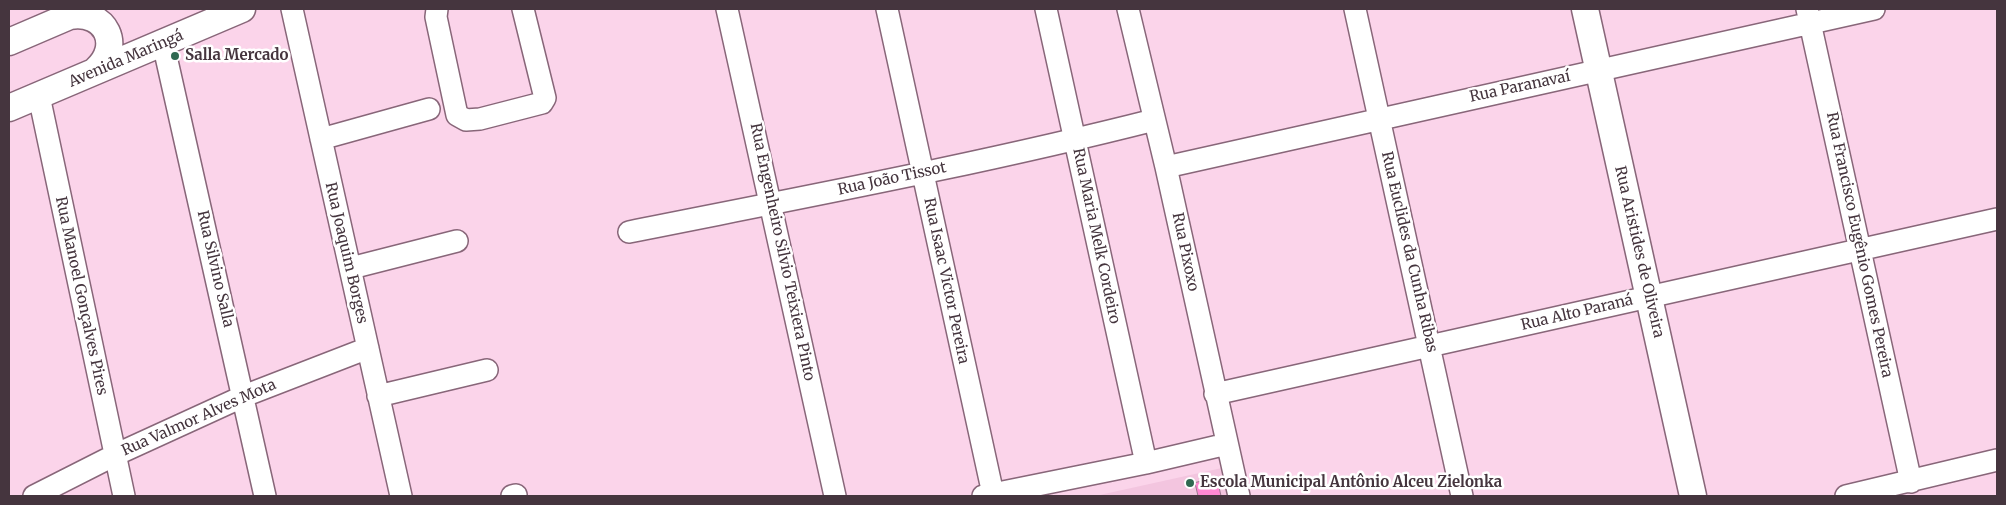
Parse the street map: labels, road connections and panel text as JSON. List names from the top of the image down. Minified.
{"streets":{"main road":["Avenida Maringá","Rua Aristides de Oliveira"],"street":["Rua Paranavaí","Rua João Tissot","Rua Maria Melk Cordeiro","Rua Francisco Eugênio Gomes Pereira","Rua Engenheiro Silvio Teixiera Pinto","Rua Pixoxo","Rua Euclides da Cunha Ribas","Rua Joaquim Borges","Rua Silvino Salla","Rua Isaac Victor Pereira","Rua Manoel Gonçalves Pires","Rua Alto Paraná","Rua Valmor Alves Mota"]},"crossings":[["Avenida Maringá","Rua Silvino Salla"],["Avenida Maringá","Rua Manoel Gonçalves Pires"],["Rua Paranavaí","Rua Francisco Eugênio Gomes Pereira"],["Rua Paranavaí","Rua Pixoxo"],["Rua Paranavaí","Rua Euclides da Cunha Ribas"],["Rua Paranavaí","Rua Aristides de Oliveira"],["Rua João Tissot","Rua Maria Melk Cordeiro"],["Rua João Tissot","Rua Engenheiro Silvio Teixiera Pinto"],["Rua João Tissot","Rua Pixoxo"],["Rua João Tissot","Rua Isaac Victor Pereira"],["Rua Francisco Eugênio Gomes Pereira","Rua Alto Paraná"],["Rua Pixoxo","Rua Alto Paraná"],["Rua Euclides da Cunha Ribas","Rua Alto Paraná"],["Rua Aristides de Oliveira","Rua Alto Paraná"],["Rua Joaquim Borges","Rua Valmor Alves Mota"],["Rua Silvino Salla","Rua Valmor Alves Mota"],["Rua Manoel Gonçalves Pires","Rua Valmor Alves Mota"]],"places":["Salla Mercado","Escola Municipal Antônio Alceu Zielonka"]}
